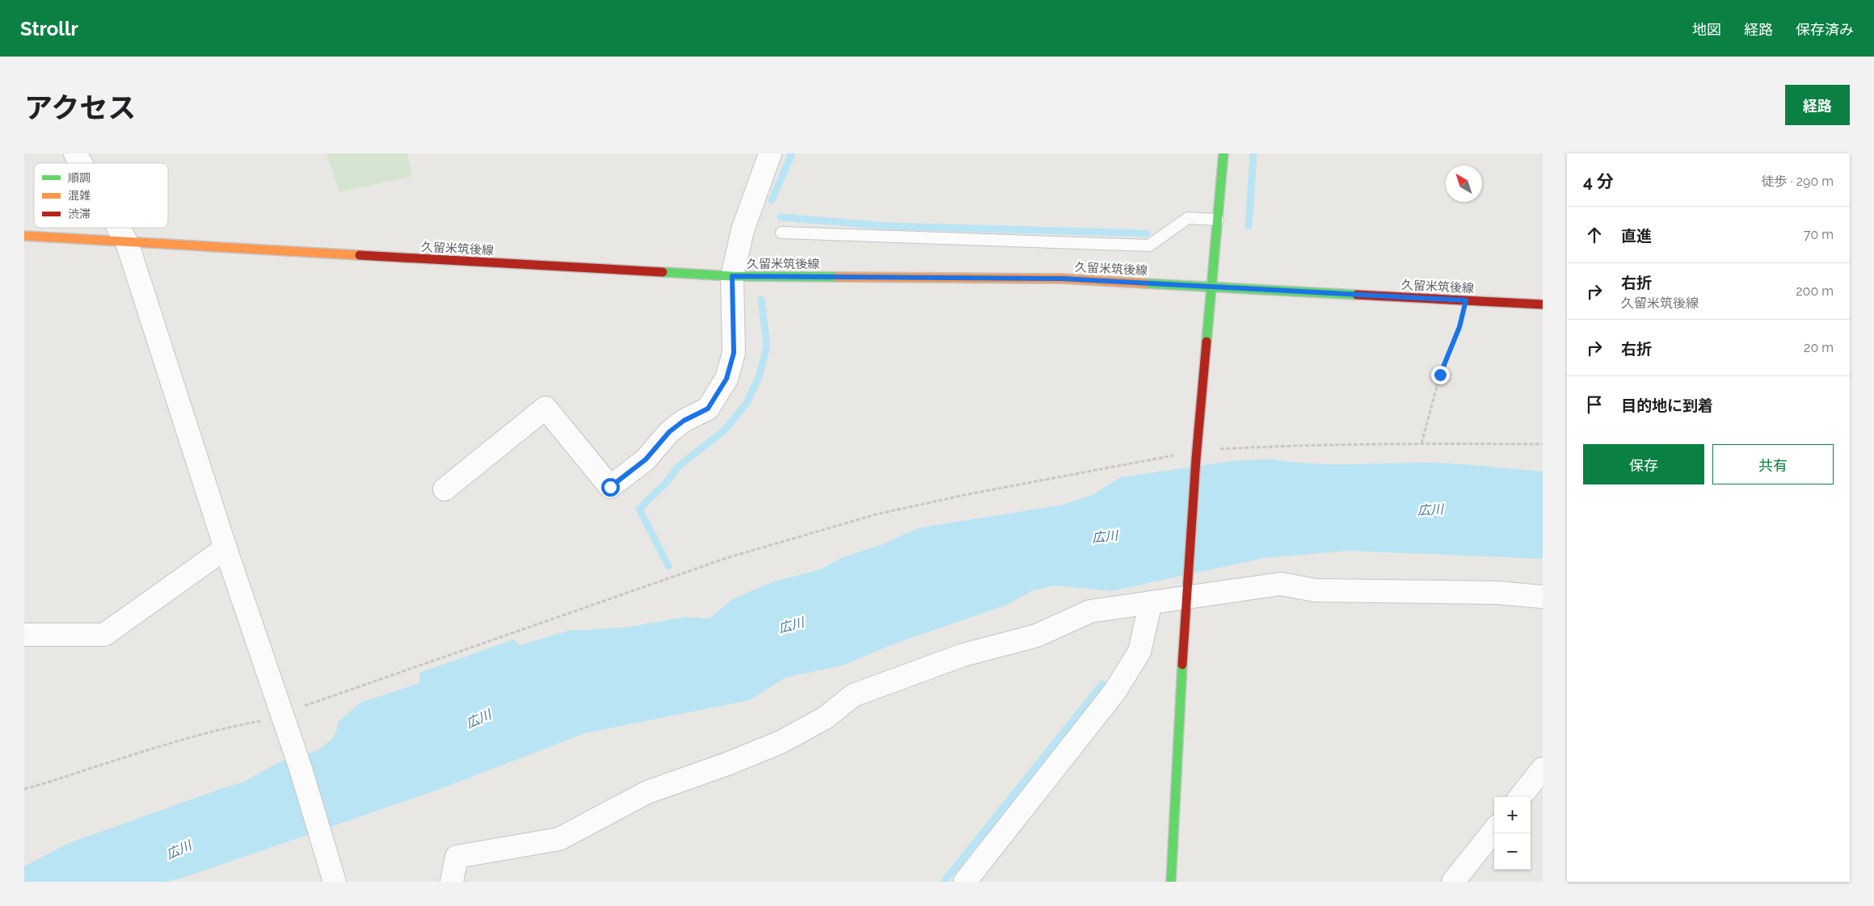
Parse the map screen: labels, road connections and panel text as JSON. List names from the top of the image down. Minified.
{"streets":{"main road":["久留米筑後線"]},"water":["広川"],"legend":["順調","混雑","渋滞"],"north":"top left","page":{"header":"Strollr","nav":["地図","経路","保存済み"],"title":"アクセス","buttons":["経路",["保存","共有"]],"heading":["4 分","徒歩 · 290 m"],"list":[["直進","70 m"],["右折","久留米筑後線","200 m"],["右折","20 m"],"目的地に到着"],"map_buttons":["+","−"]}}
